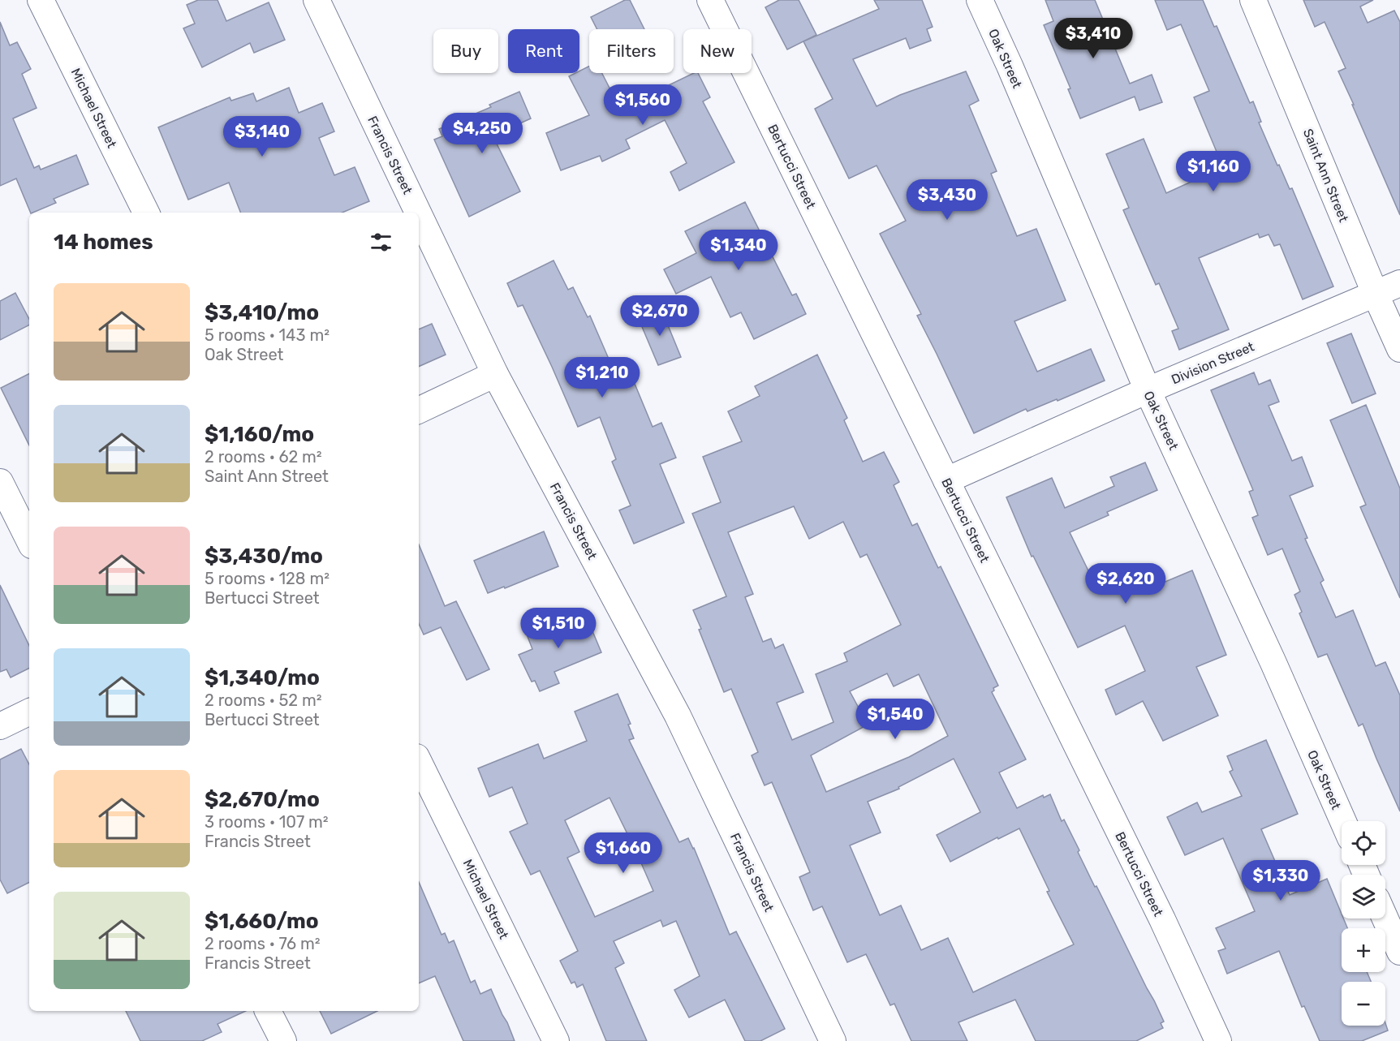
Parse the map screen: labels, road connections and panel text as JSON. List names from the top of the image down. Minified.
{"streets":{"street":["Oak Street","Michael Street","Francis Street","Bertucci Street","Saint Ann Street","Division Street"]},"crossings":[["Oak Street","Division Street"],["Bertucci Street","Division Street"],["Saint Ann Street","Division Street"]],"page":{"price":["$3,410","$1,560","$4,250","$3,140","$1,160","$3,430","$1,340","$2,670","$1,210","$2,620","$1,510","$1,540","$1,660","$1,330"],"chip":["Buy","Rent","Filters","New"],"heading":"14 homes","list":[{"name":"$3,410/mo","note":"5 rooms · 143 m² · Oak Street"},{"name":"$1,160/mo","note":"2 rooms · 62 m² · Saint Ann Street"},{"name":"$3,430/mo","note":"5 rooms · 128 m² · Bertucci Street"},{"name":"$1,340/mo","note":"2 rooms · 52 m² · Bertucci Street"},{"name":"$2,670/mo","note":"3 rooms · 107 m² · Francis Street"},{"name":"$1,660/mo","note":"2 rooms · 76 m² · Francis Street"}],"map_buttons":["+","−"]}}
